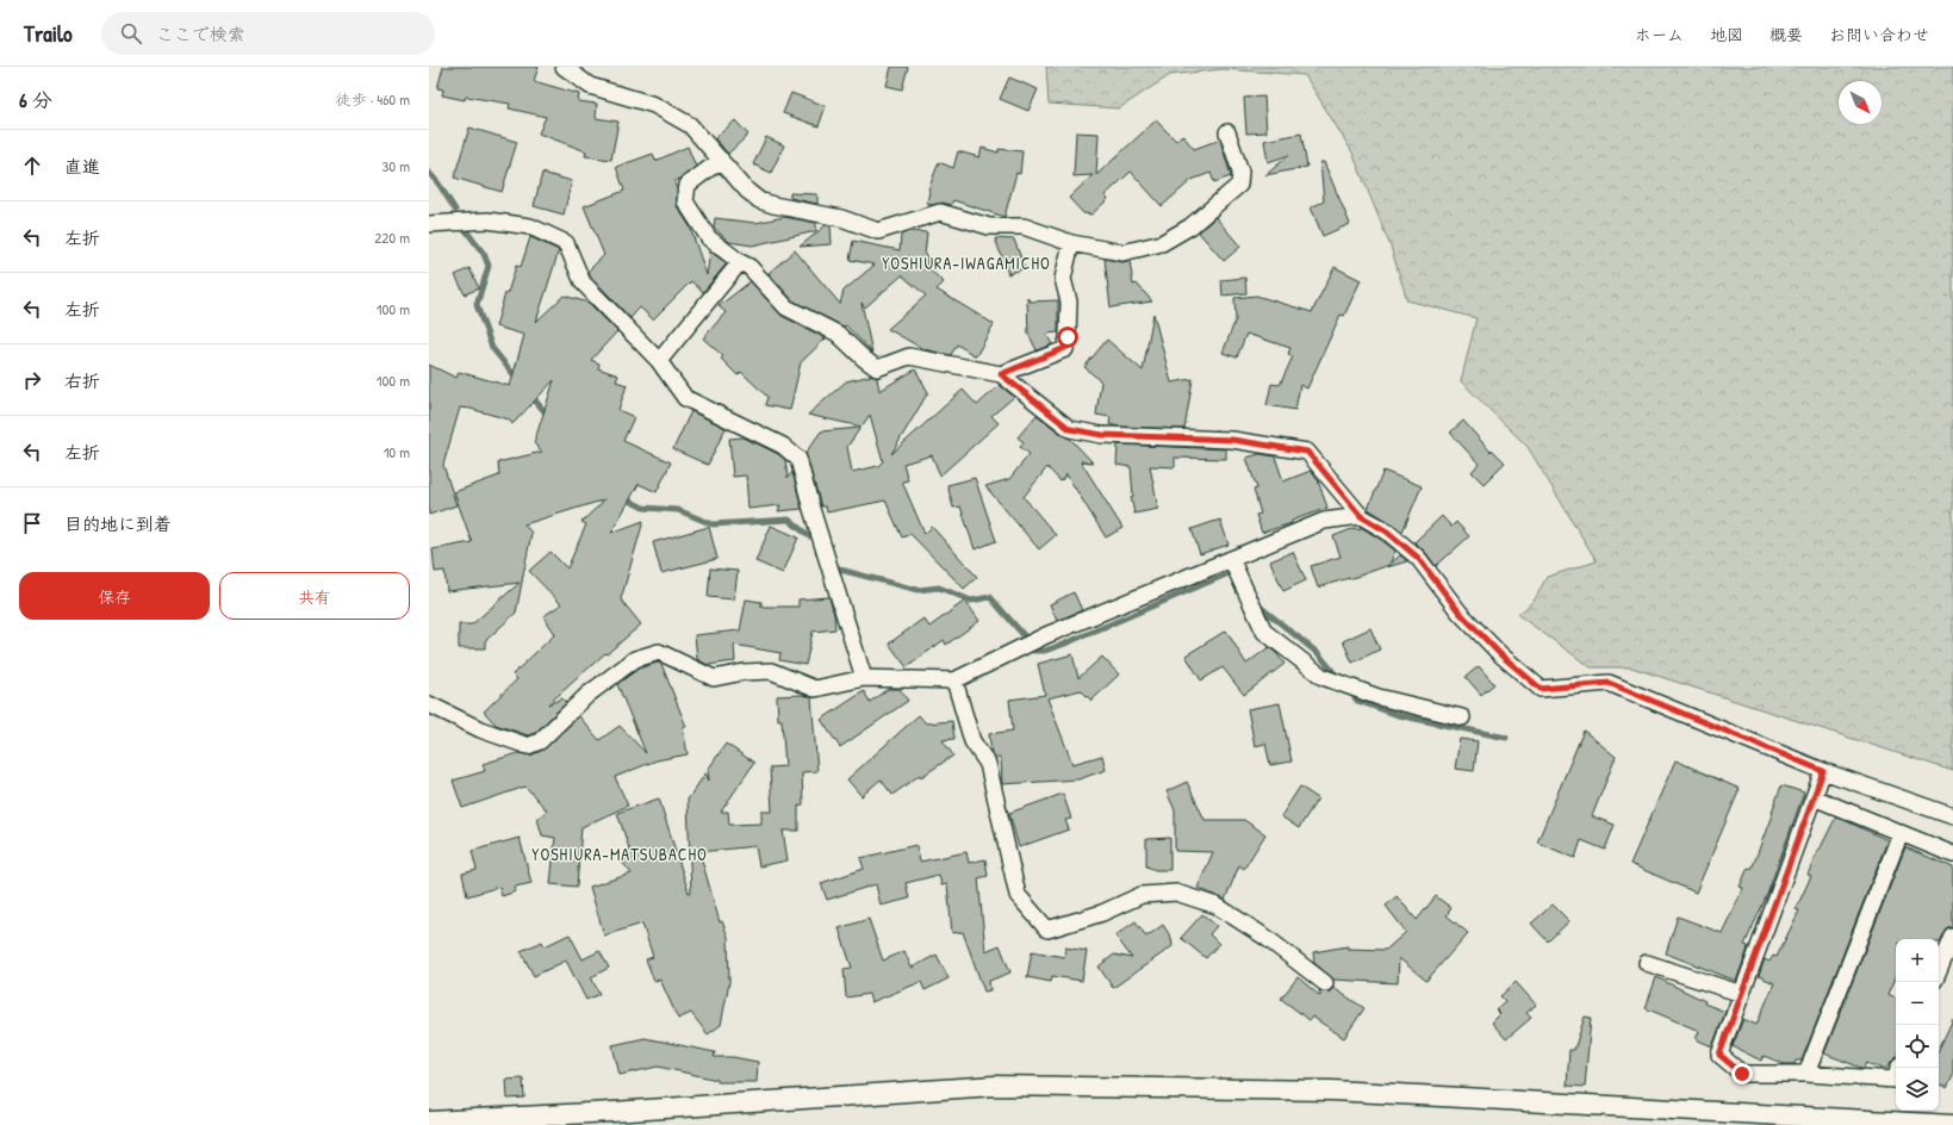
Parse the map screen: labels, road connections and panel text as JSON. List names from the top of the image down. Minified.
{"districts":["YOSHIURA-IWAGAMICHO","YOSHIURA-MATSUBACHO"],"north":"bottom right","page":{"header":"Trailo","search":"ここで検索","nav":["ホーム","地図","概要","お問い合わせ"],"heading":["6 分","徒歩 · 460 m"],"list":[["直進","30 m"],["左折","220 m"],["左折","100 m"],["右折","100 m"],["左折","10 m"],"目的地に到着"],"buttons":["保存","共有"],"map_buttons":["+","−"]}}
